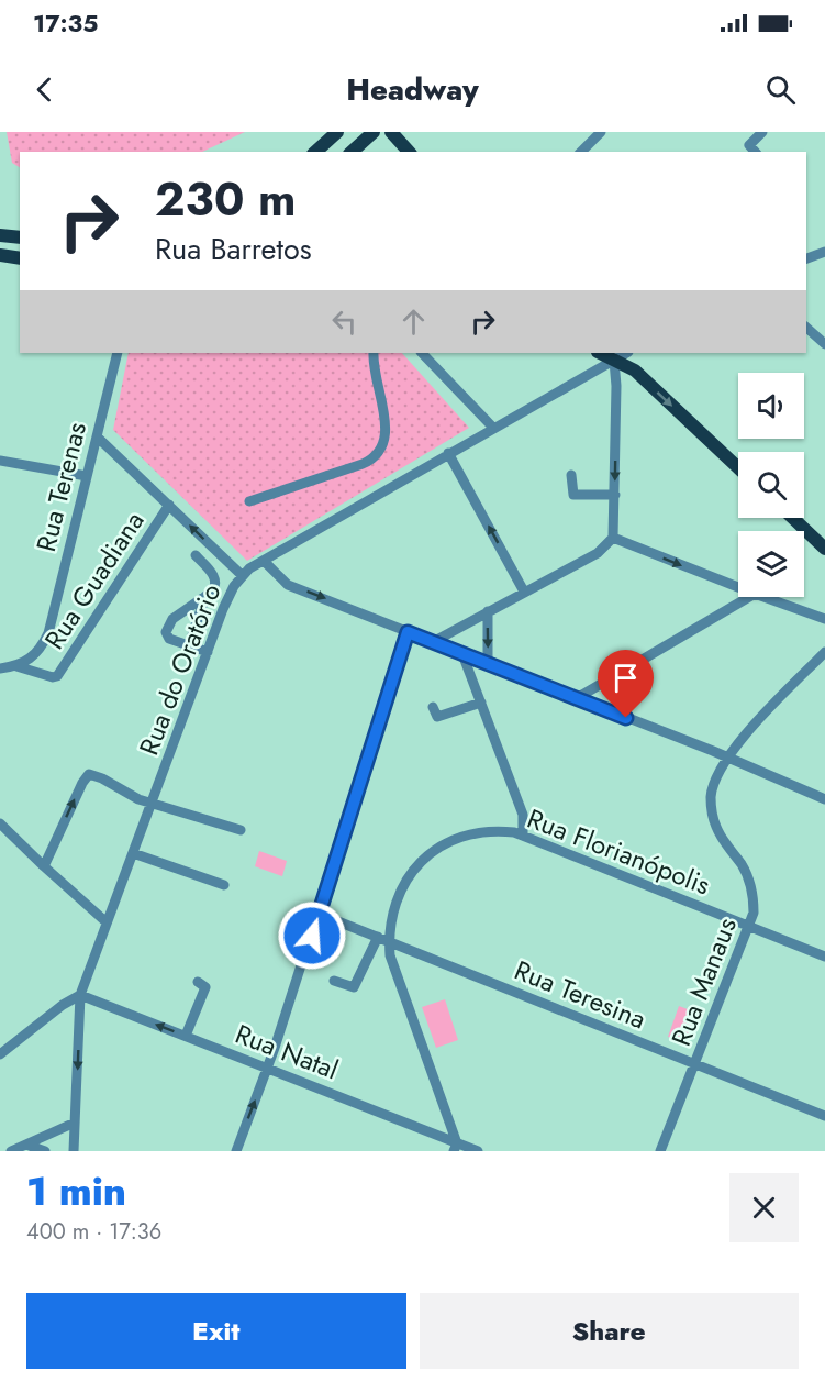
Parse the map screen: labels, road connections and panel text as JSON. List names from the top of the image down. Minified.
{"streets":{"street":["Rua Terenas","Rua Guadiana","Rua do Oratório","Rua Florianópolis","Rua Manaus","Rua Teresina","Rua Natal"]},"crossings":[["Rua Terenas","Rua Guadiana"],["Rua do Oratório","Rua Natal"],["Rua Florianópolis","Rua Manaus"],["Rua Florianópolis","Rua Teresina"],["Rua Florianópolis","Rua Natal"],["Rua Manaus","Rua Teresina"]],"page":{"status":"17:35","header":"Headway","turn":["230 m","Rua Barretos"],"heading":["1 min","400 m · 17:36"],"buttons":["Exit","Share"]}}
